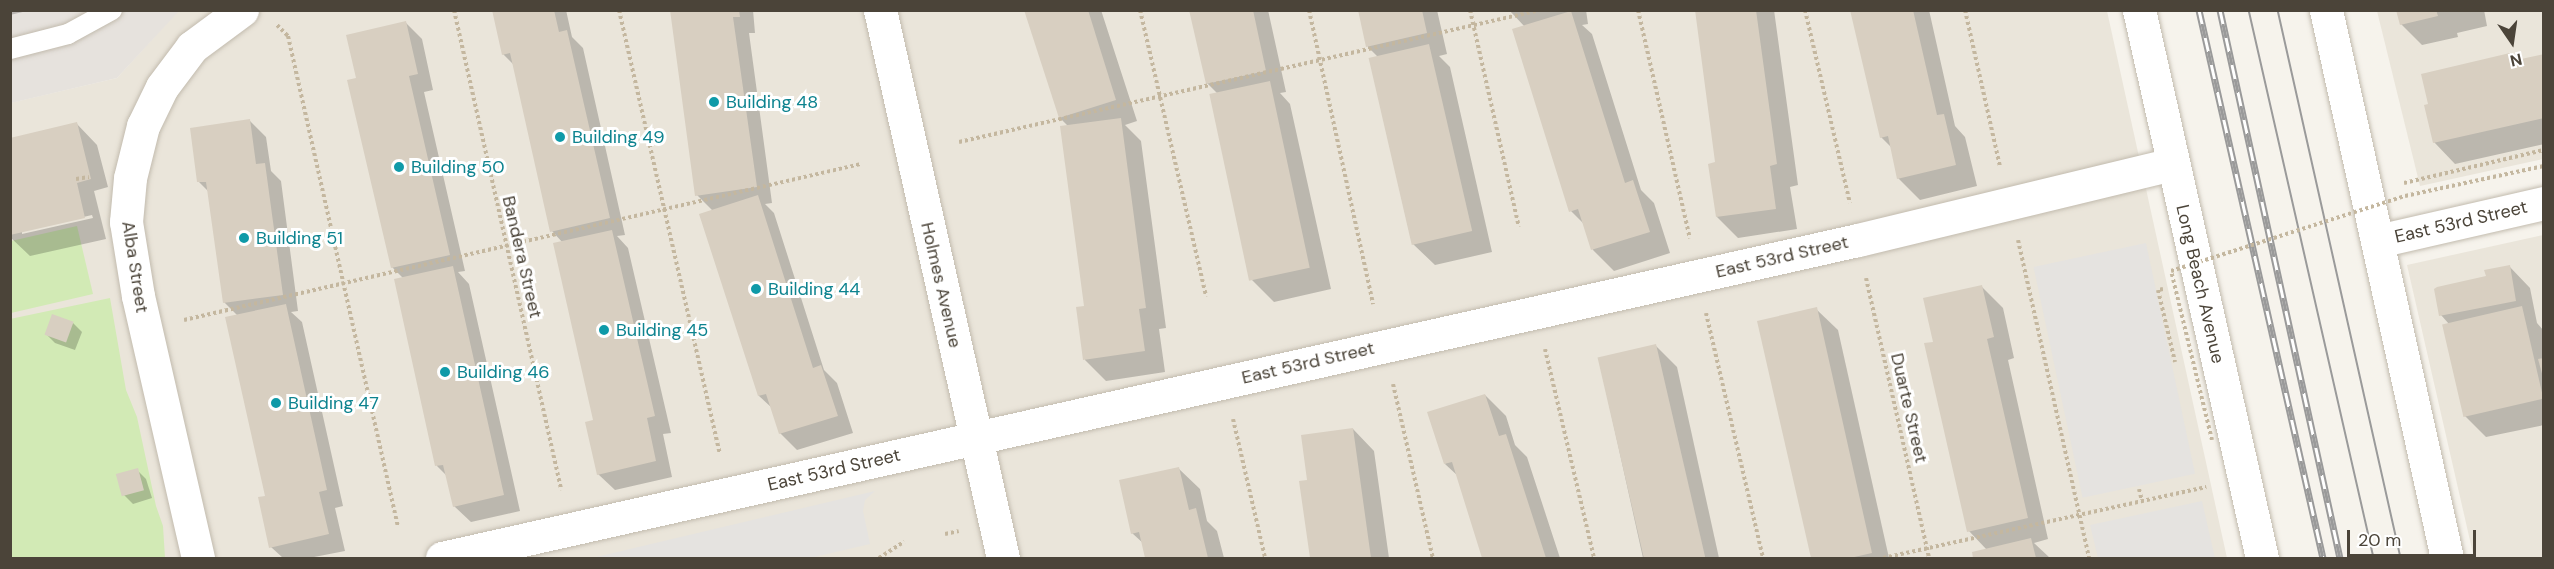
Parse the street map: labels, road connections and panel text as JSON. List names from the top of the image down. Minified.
{"streets":{"street":["East 53rd Street","Alba Street","Long Beach Avenue","Holmes Avenue"],"path":["Bandera Street","Duarte Street"]},"crossings":[["East 53rd Street","Long Beach Avenue"],["East 53rd Street","Holmes Avenue"]],"places":["Building 48","Building 49","Building 50","Building 51","Building 44","Building 45","Building 46","Building 47"],"scale_bar":"20 m","north":"bottom"}
